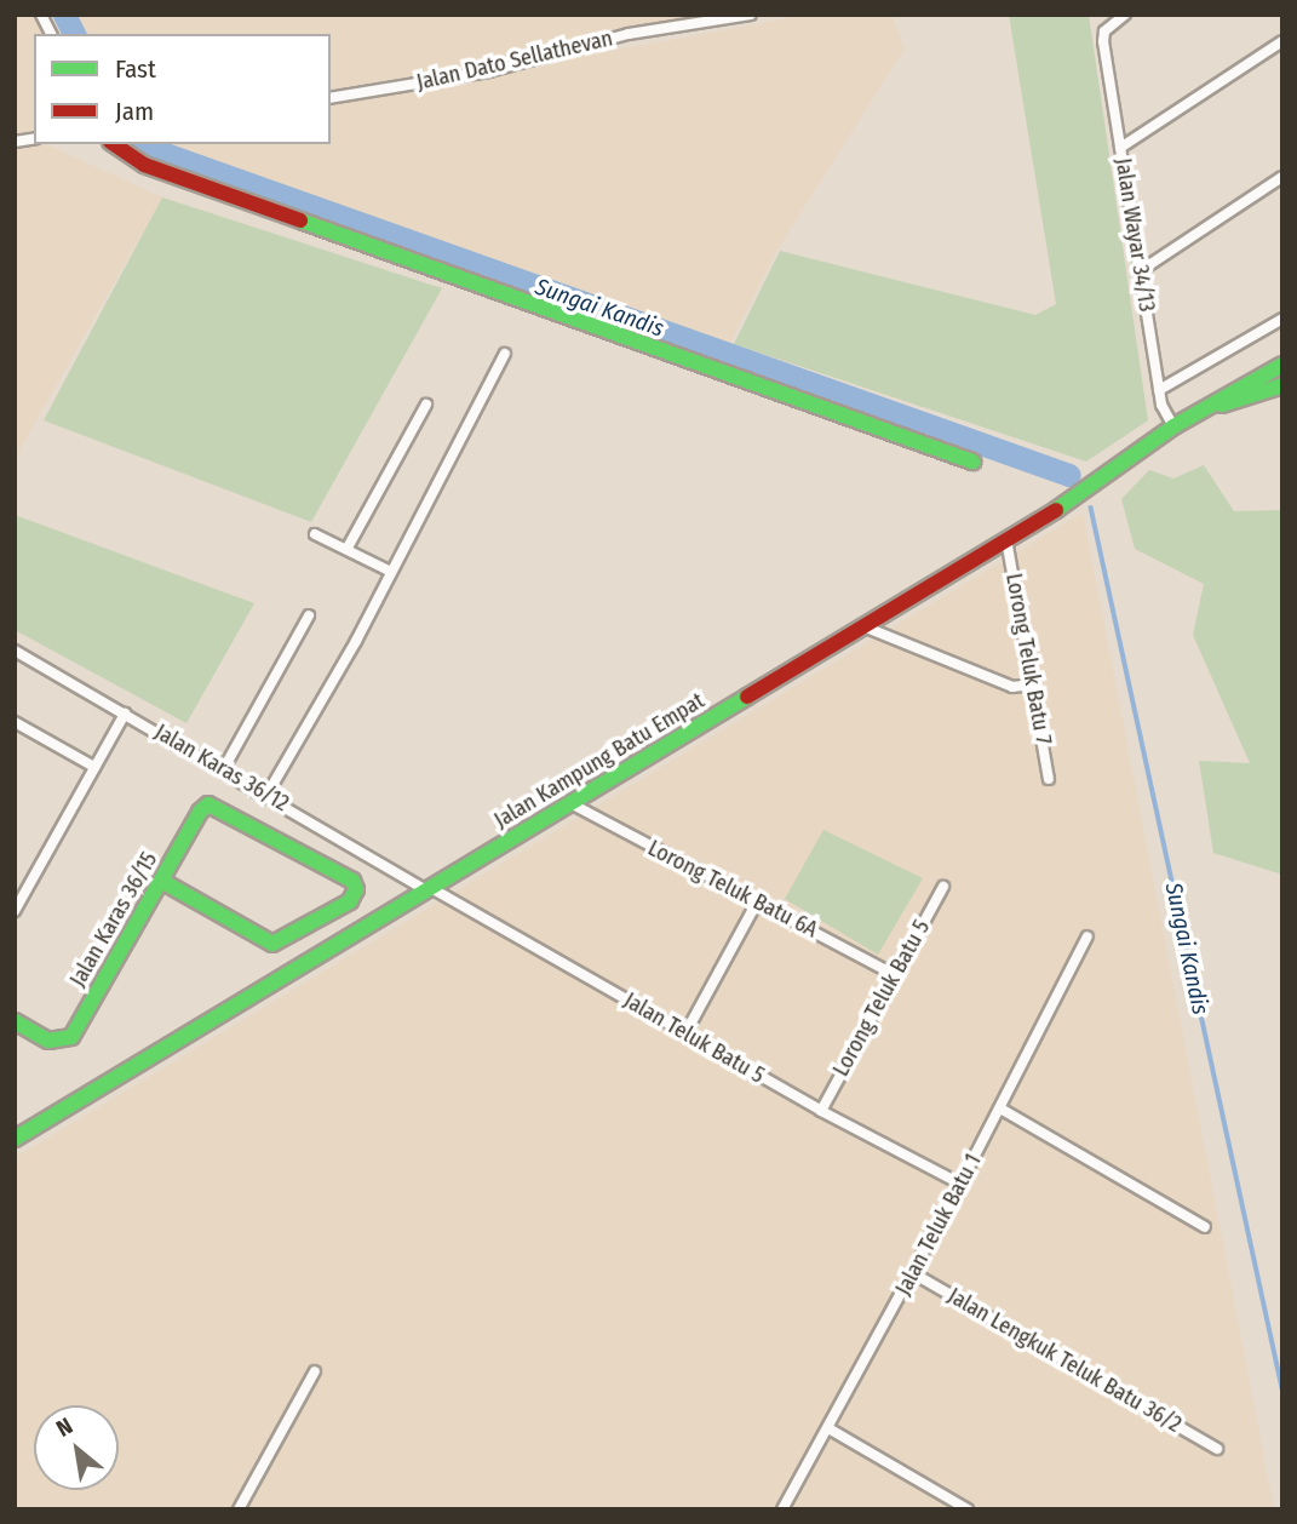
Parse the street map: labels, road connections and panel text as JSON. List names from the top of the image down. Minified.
{"streets":{"street":["Jalan Dato Sellathevan","Jalan Wayar 34/13","Lorong Teluk Batu 7","Jalan Kampung Batu Empat","Jalan Karas 36/12","Lorong Teluk Batu 6A","Jalan Karas 36/15","Lorong Teluk Batu 5","Jalan Teluk Batu 5","Jalan Teluk Batu 1","Jalan Lengkuk Teluk Batu 36/2"]},"crossings":[["Jalan Wayar 34/13","Jalan Kampung Batu Empat"],["Lorong Teluk Batu 7","Jalan Kampung Batu Empat"],["Jalan Kampung Batu Empat","Jalan Karas 36/12"],["Jalan Kampung Batu Empat","Lorong Teluk Batu 6A"],["Jalan Kampung Batu Empat","Jalan Teluk Batu 5"],["Jalan Karas 36/12","Jalan Teluk Batu 5"],["Lorong Teluk Batu 6A","Lorong Teluk Batu 5"],["Lorong Teluk Batu 5","Jalan Teluk Batu 5"],["Jalan Teluk Batu 5","Jalan Teluk Batu 1"],["Jalan Teluk Batu 1","Jalan Lengkuk Teluk Batu 36/2"]],"water":["Sungai Kandis"],"legend":["Fast","Jam"],"north":"top left"}
